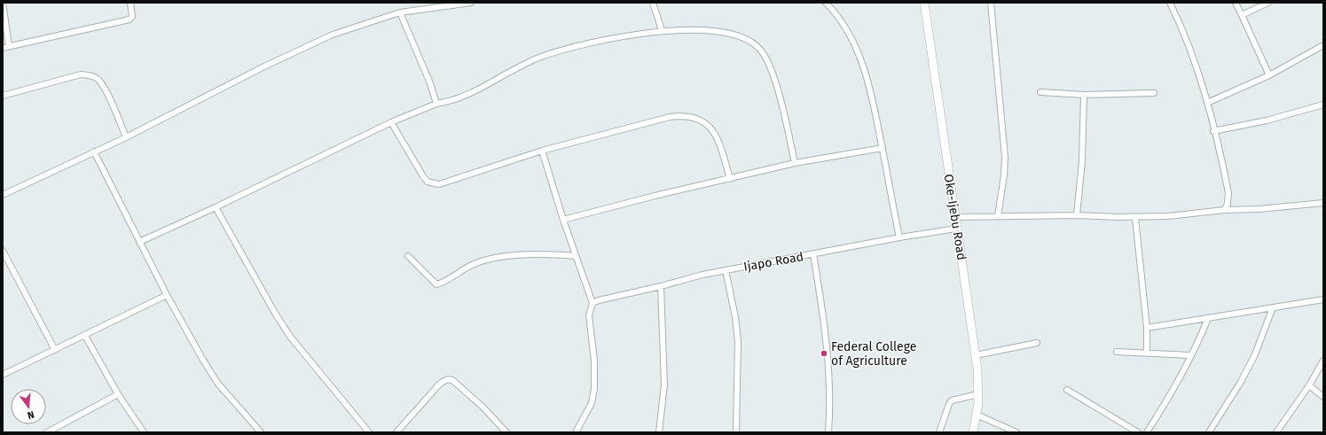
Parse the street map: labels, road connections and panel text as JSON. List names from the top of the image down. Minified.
{"streets":{"main road":["Oke-Ijebu Road"],"street":["Ijapo Road"]},"crossings":[["Oke-Ijebu Road","Ijapo Road"]],"places":["Federal College of Agriculture"],"north":"bottom"}
